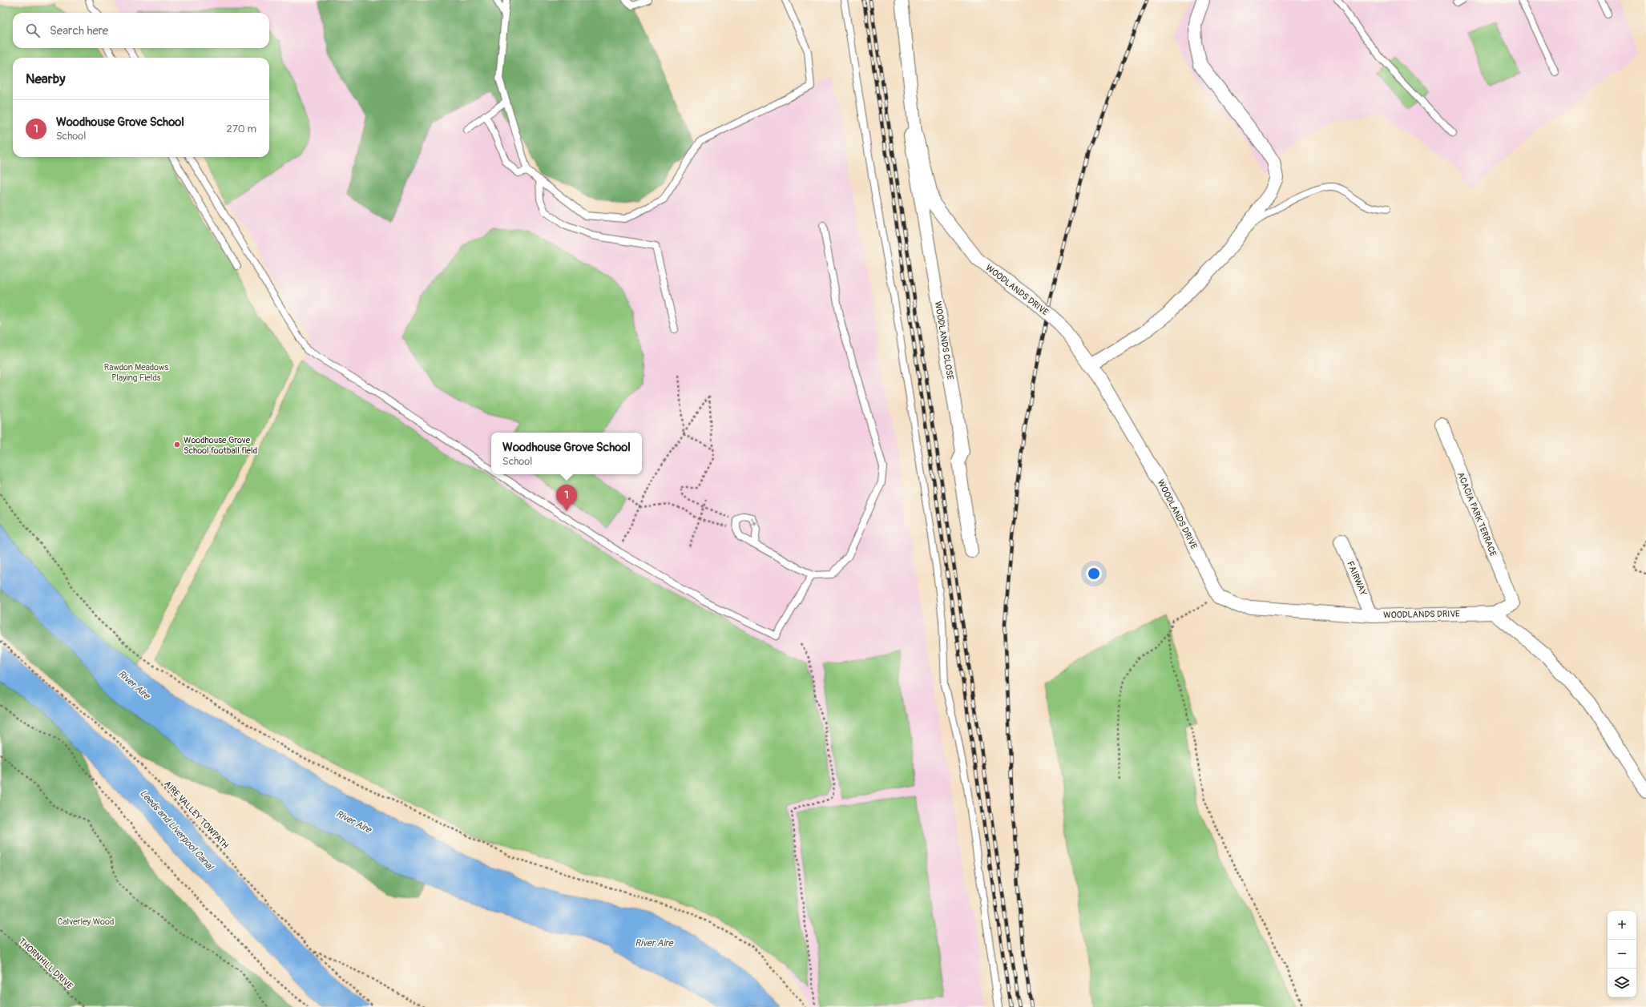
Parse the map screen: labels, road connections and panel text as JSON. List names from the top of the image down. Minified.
{"streets":{"street":["WOODLANDS DRIVE","WOODLANDS CLOSE","ACACIA PARK TERRACE","FAIRWAY"],"path":["AIRE VALLEY TOWPATH","THORNHILL DRIVE"]},"crossings":[["WOODLANDS DRIVE","WOODLANDS CLOSE"],["WOODLANDS DRIVE","ACACIA PARK TERRACE"],["WOODLANDS DRIVE","FAIRWAY"]],"water":["River Aire","Leeds and Liverpool Canal"],"parks":["Rawdon Meadows Playing Fields","Calverley Wood"],"places":["Woodhouse Grove School football field"],"page":{"search":"Search here","heading":"Nearby","list":[{"mark":"1","name":"Woodhouse Grove School","note":"School","value":"270 m"}],"popup":["Woodhouse Grove School","School"],"pins":"1","map_buttons":["+","−"]}}
